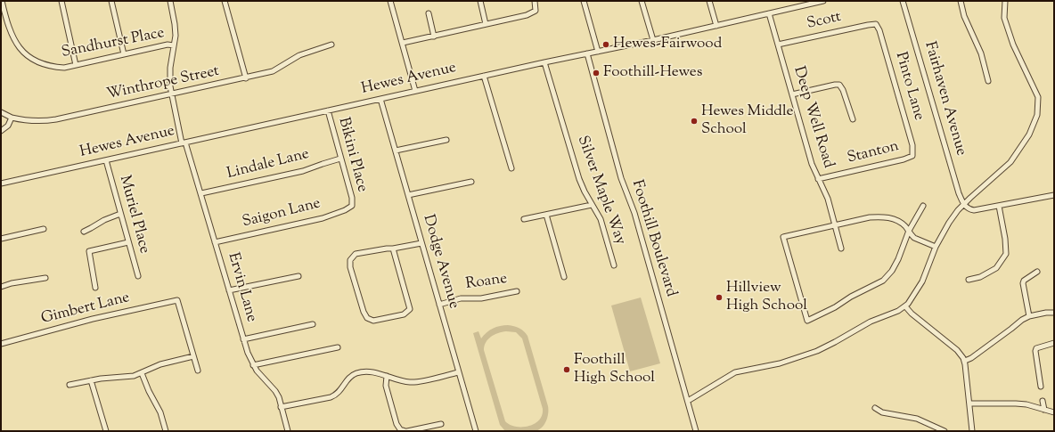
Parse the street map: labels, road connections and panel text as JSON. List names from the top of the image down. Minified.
{"streets":{"street":["Scott","Sandhurst Place","Hewes Avenue","Winthrope Street","Pinto Lane","Fairhaven Avenue","Deep Well Road","Stanton","Bikini Place","Lindale Lane","Silver Maple Way","Saigon Lane","Muriel Place","Foothill Boulevard","Dodge Avenue","Roane","Ervin Lane","Gimbert Lane"]},"crossings":[["Scott","Pinto Lane"],["Scott","Deep Well Road"],["Sandhurst Place","Ervin Lane"],["Hewes Avenue","Deep Well Road"],["Hewes Avenue","Bikini Place"],["Hewes Avenue","Silver Maple Way"],["Hewes Avenue","Muriel Place"],["Hewes Avenue","Foothill Boulevard"],["Hewes Avenue","Dodge Avenue"],["Hewes Avenue","Ervin Lane"],["Winthrope Street","Ervin Lane"],["Pinto Lane","Stanton"],["Deep Well Road","Stanton"],["Bikini Place","Lindale Lane"],["Bikini Place","Saigon Lane"],["Lindale Lane","Ervin Lane"],["Saigon Lane","Ervin Lane"],["Dodge Avenue","Roane"]],"places":["Hewes-Fairwood","Foothill-Hewes","Hewes Middle School","Hillview High School","Foothill High School"]}
